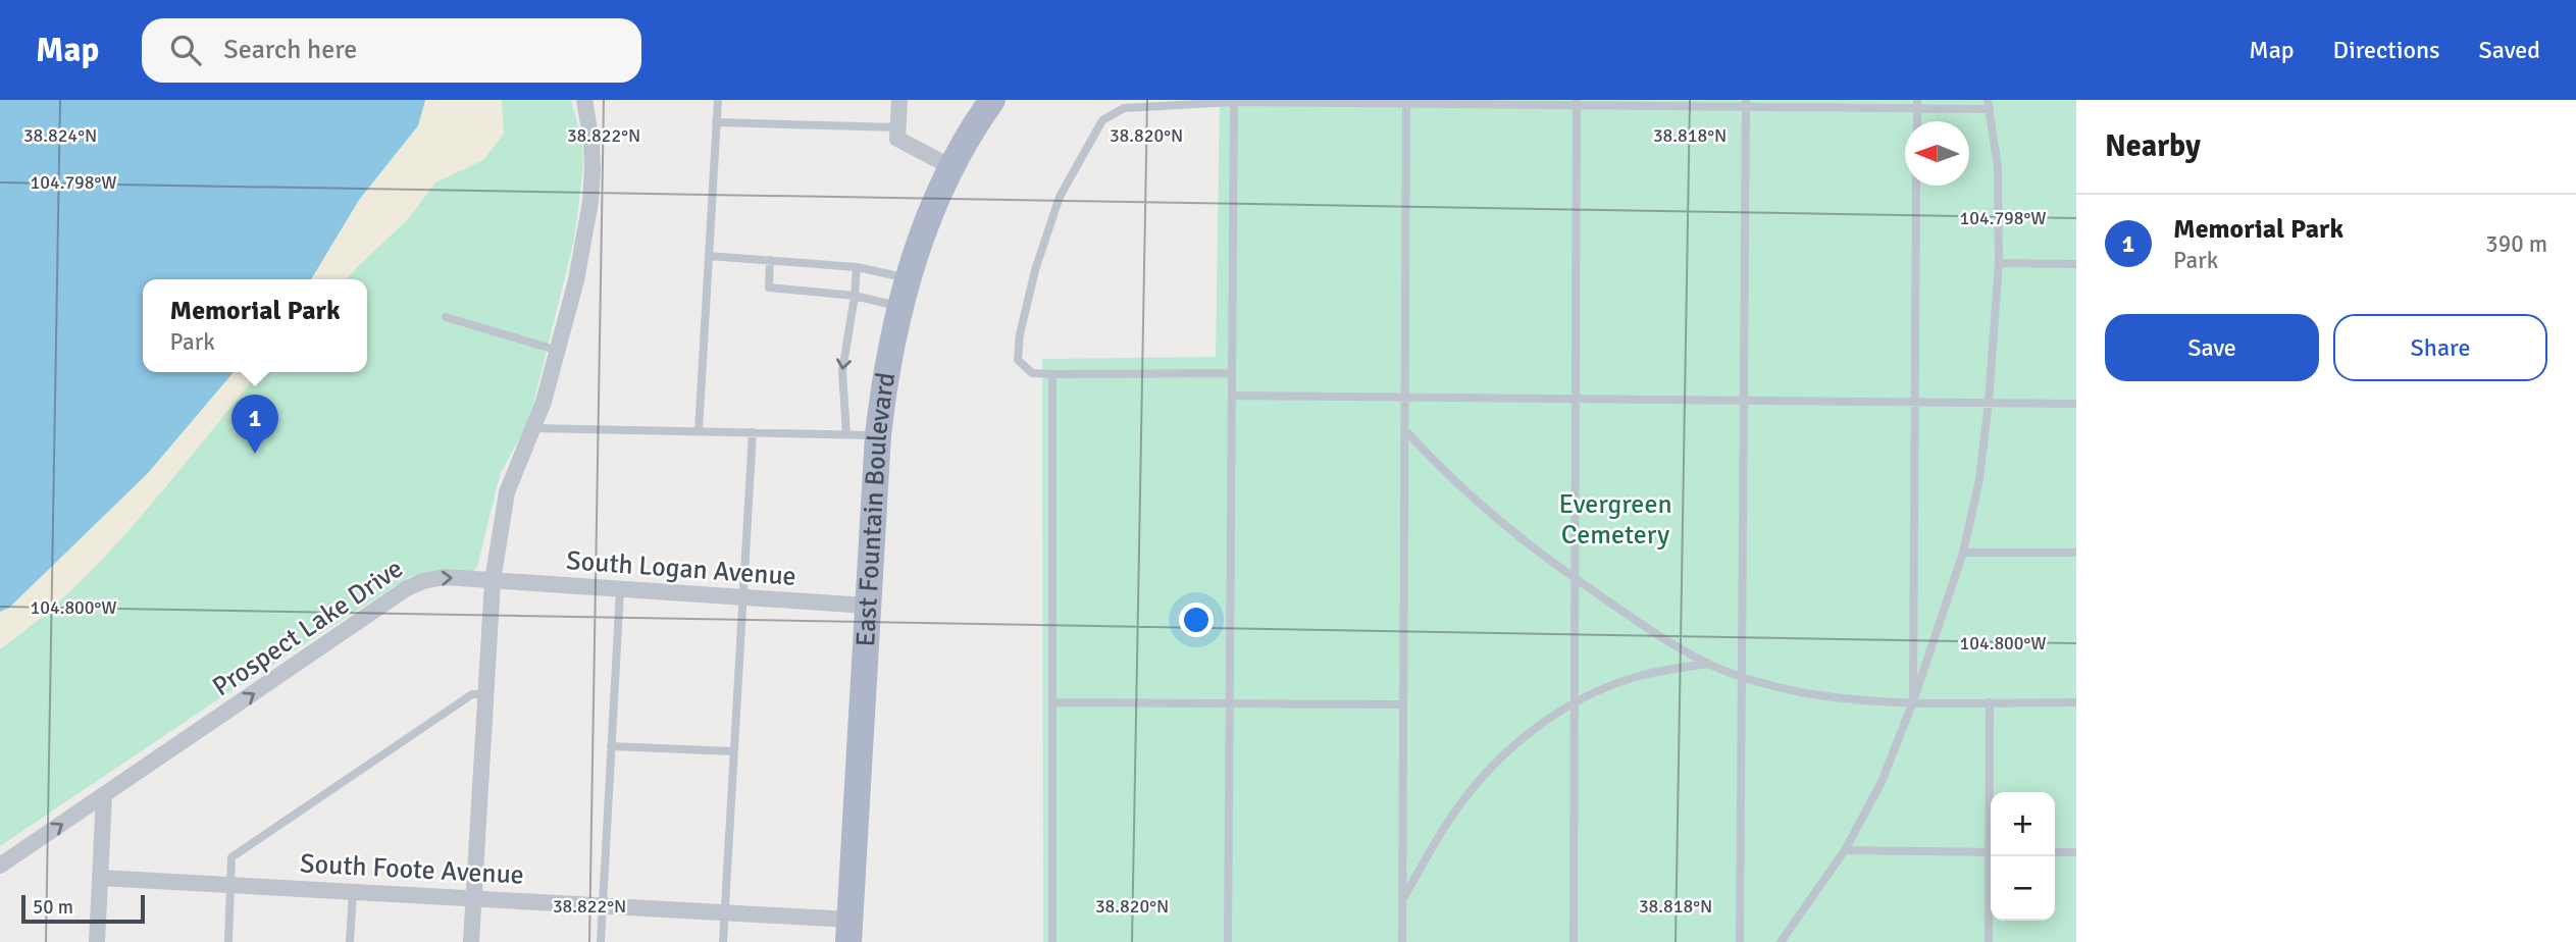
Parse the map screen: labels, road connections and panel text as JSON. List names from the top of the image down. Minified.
{"streets":{"main road":["East Fountain Boulevard"],"street":["South Logan Avenue","Prospect Lake Drive","South Foote Avenue"]},"crossings":[["East Fountain Boulevard","South Logan Avenue"],["East Fountain Boulevard","South Foote Avenue"],["South Logan Avenue","Prospect Lake Drive"]],"one_way":["Prospect Lake Drive"],"parks":["Evergreen Cemetery"],"scale_bar":"50 m","north":"left","page":{"header":"Map","search":"Search here","nav":["Map","Directions","Saved"],"heading":"Nearby","list":[{"mark":"1","name":"Memorial Park","note":"Park","value":"390 m"}],"popup":["Memorial Park","Park"],"buttons":["Save","Share"],"pins":"1","map_buttons":["+","−"],"scale":"50 m"},"coordinates":["38.824°N","38.822°N","38.820°N","38.818°N","104.798°W","104.800°W"]}
